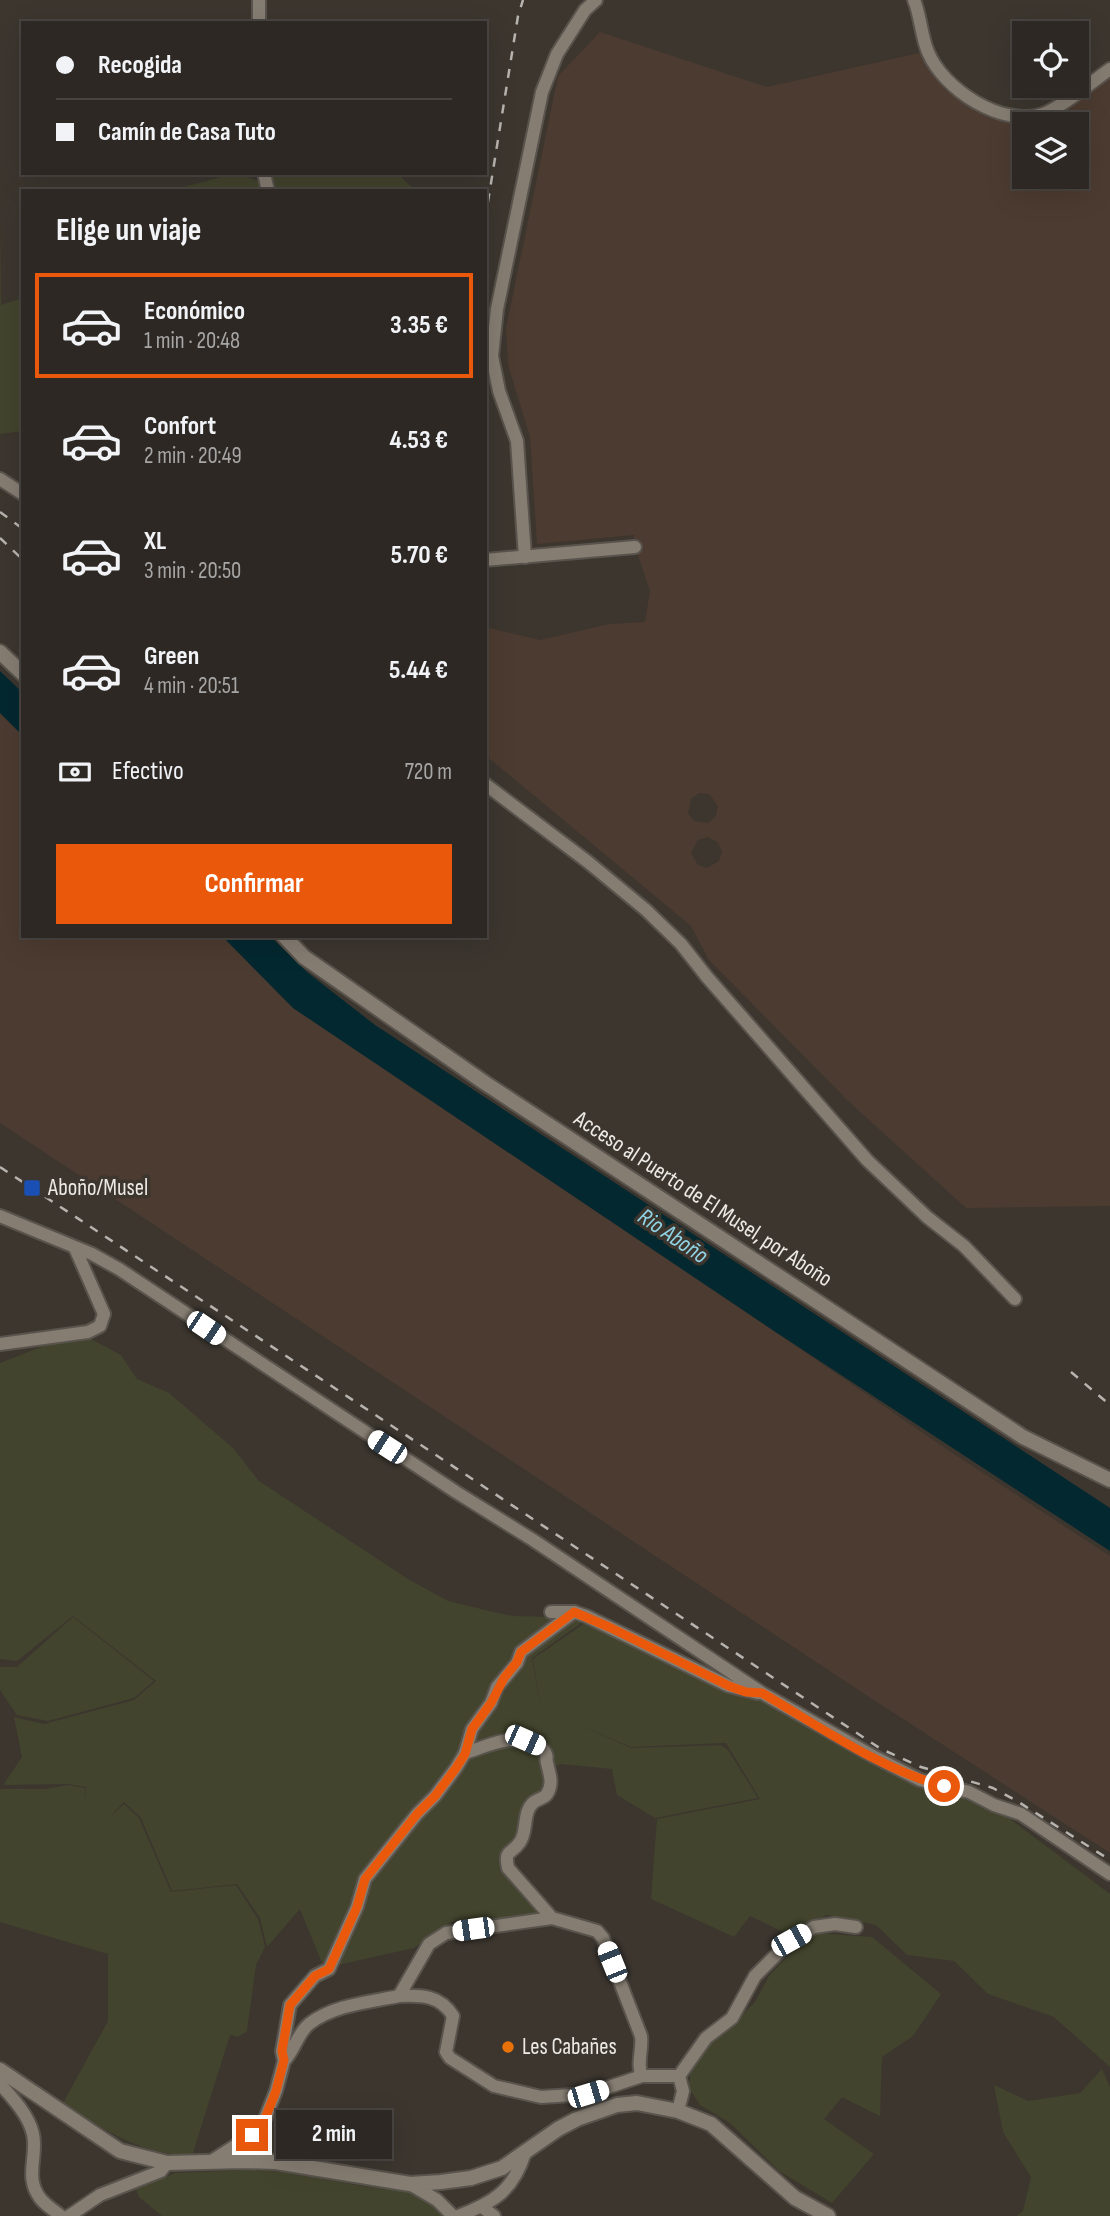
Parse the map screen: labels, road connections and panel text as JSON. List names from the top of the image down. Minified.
{"streets":{"street":["Acceso al Puerto de El Musel, por Aboño"]},"water":["Rio Aboño"],"places":{"transit":["Aboño/Musel"],"other":["Les Cabañes"]},"page":{"banner":["Recogida","Camín de Casa Tuto"],"heading":"Elige un viaje","list":[{"name":"Económico","note":"1 min · 20:48","value":"3.35 €"},{"name":"Confort","note":"2 min · 20:49","value":"4.53 €"},{"name":"XL","note":"3 min · 20:50","value":"5.70 €"},{"name":"Green","note":"4 min · 20:51","value":"5.44 €"}],"pay":["Efectivo","720 m"],"buttons":"Confirmar","bubble":"2 min"}}
